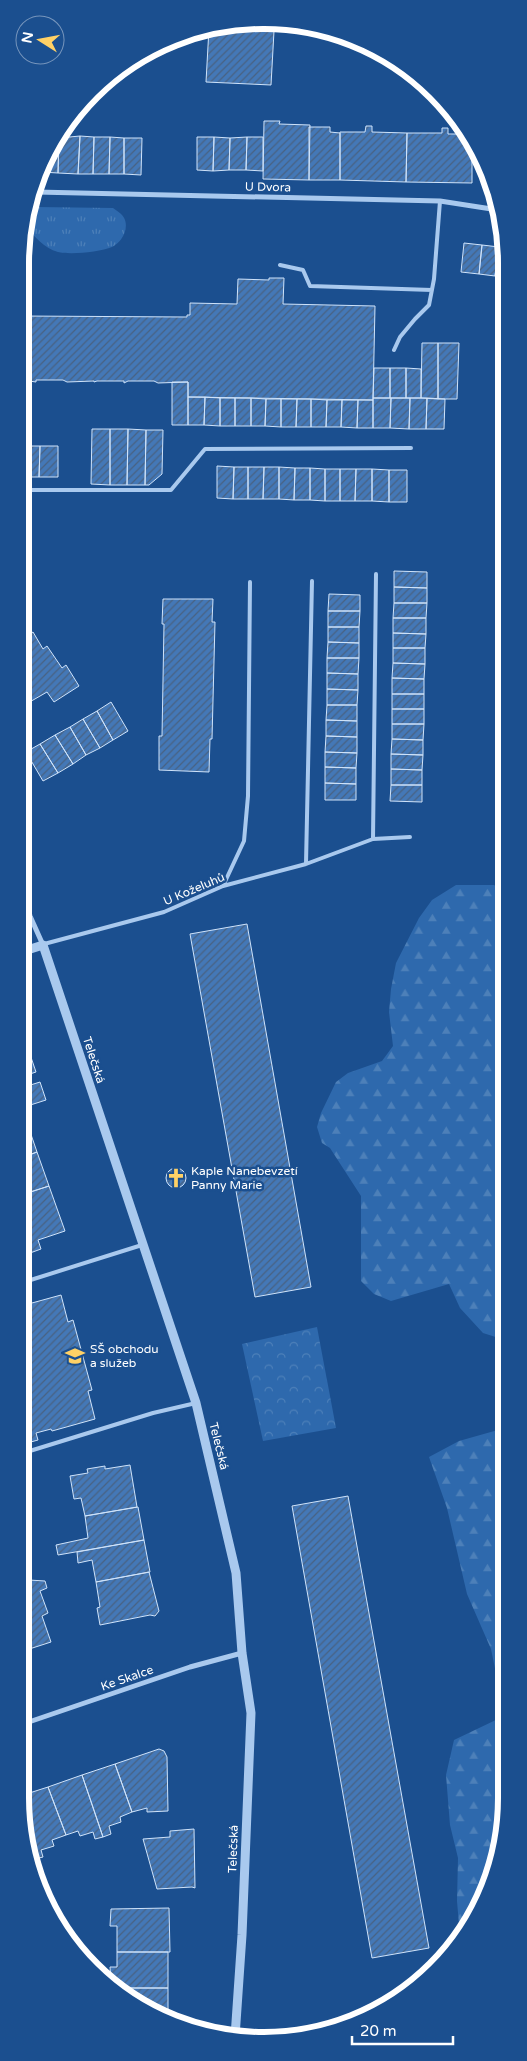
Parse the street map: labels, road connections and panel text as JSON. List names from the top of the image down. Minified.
{"streets":{"street":["U Dvora","Telečská","Ke Skalce"],"lane":["U Koželuhů"]},"crossings":[["U Koželuhů","Telečská"],["Telečská","Ke Skalce"]],"places":{"church":["Kaple Nanebevzetí Panny Marie"],"school or university":["SŠ obchodu a služeb"]},"scale_bar":"20 m","north":"left"}
